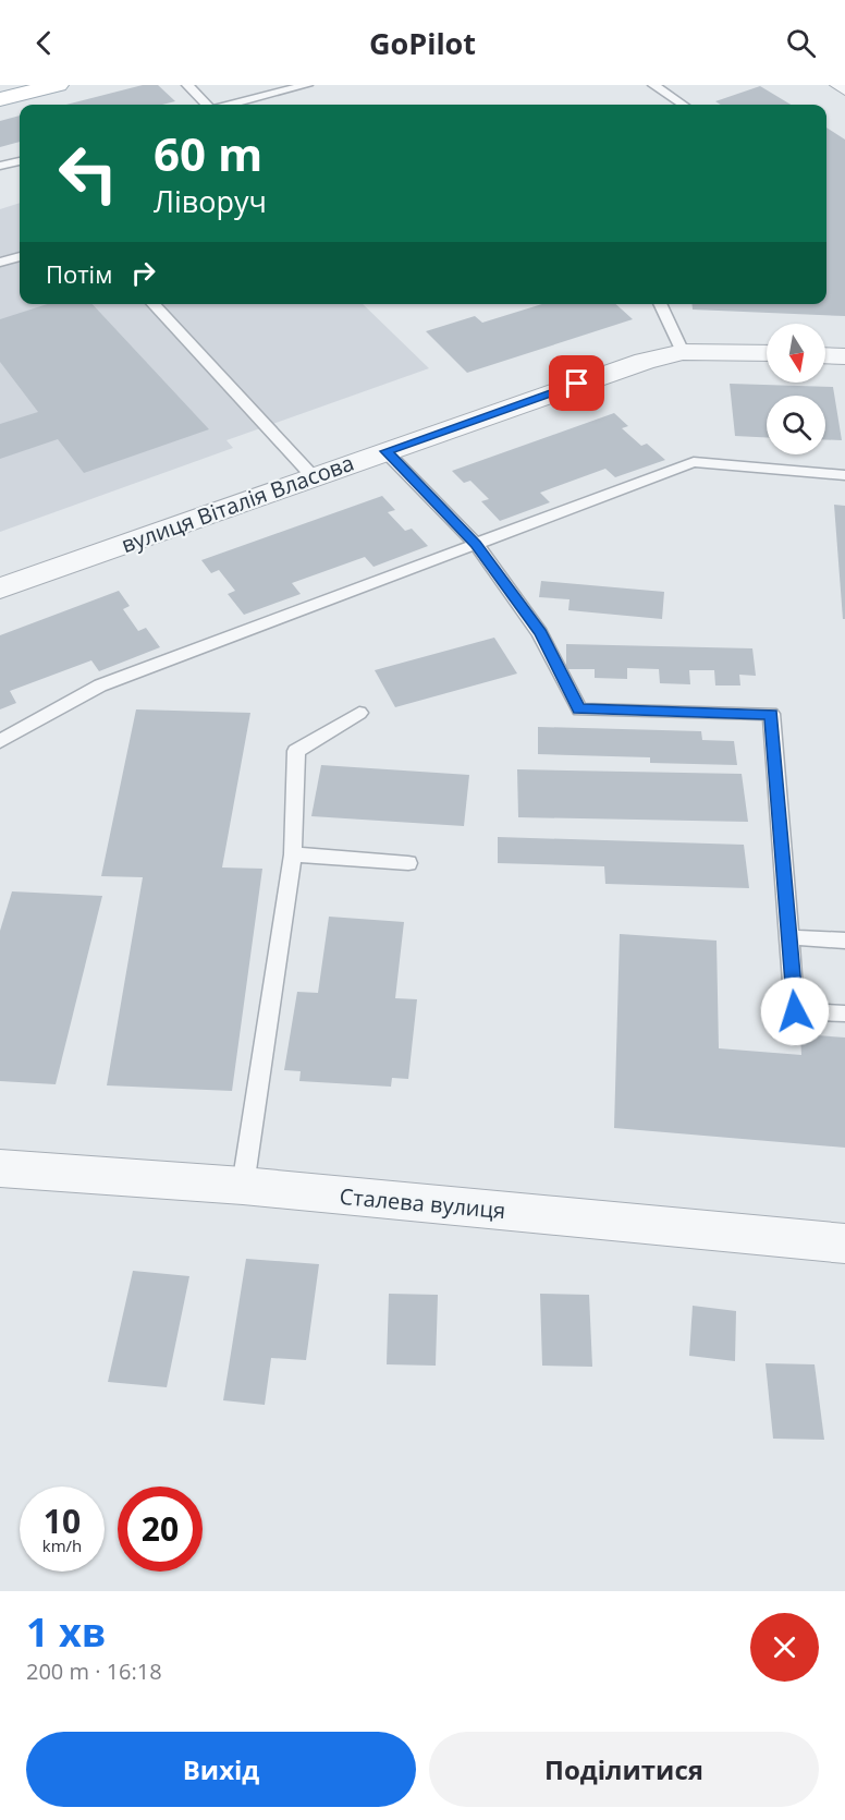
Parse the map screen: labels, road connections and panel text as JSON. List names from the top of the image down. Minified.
{"streets":{"street":["вулиця Віталія Власова","Сталева вулиця"]},"north":"bottom","page":{"header":"GoPilot","turn":["60 m","Ліворуч"],"then":"Потім","speed":"10 km/h","limit":"20","heading":["1 хв","200 m · 16:18"],"buttons":["Вихід","Поділитися"]}}
